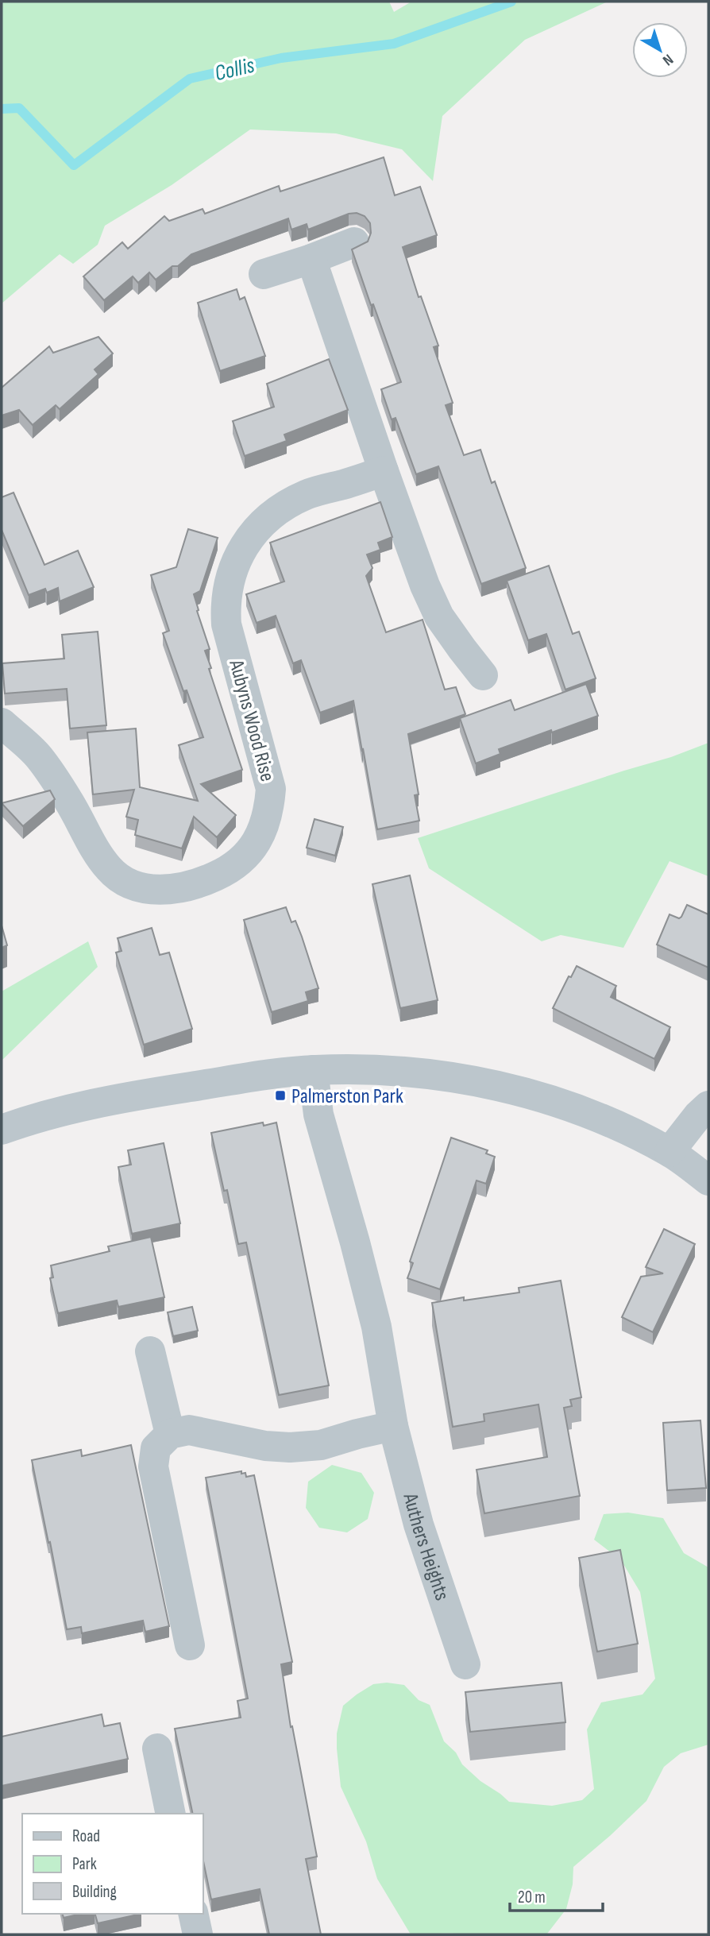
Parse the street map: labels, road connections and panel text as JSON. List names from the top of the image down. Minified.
{"streets":{"street":["Aubyns Wood Rise","Authers Heights"]},"water":["Collis"],"places":{"transit":["Palmerston Park"]},"legend":["Road","Park","Building"],"scale_bar":"20 m","north":"bottom right"}
